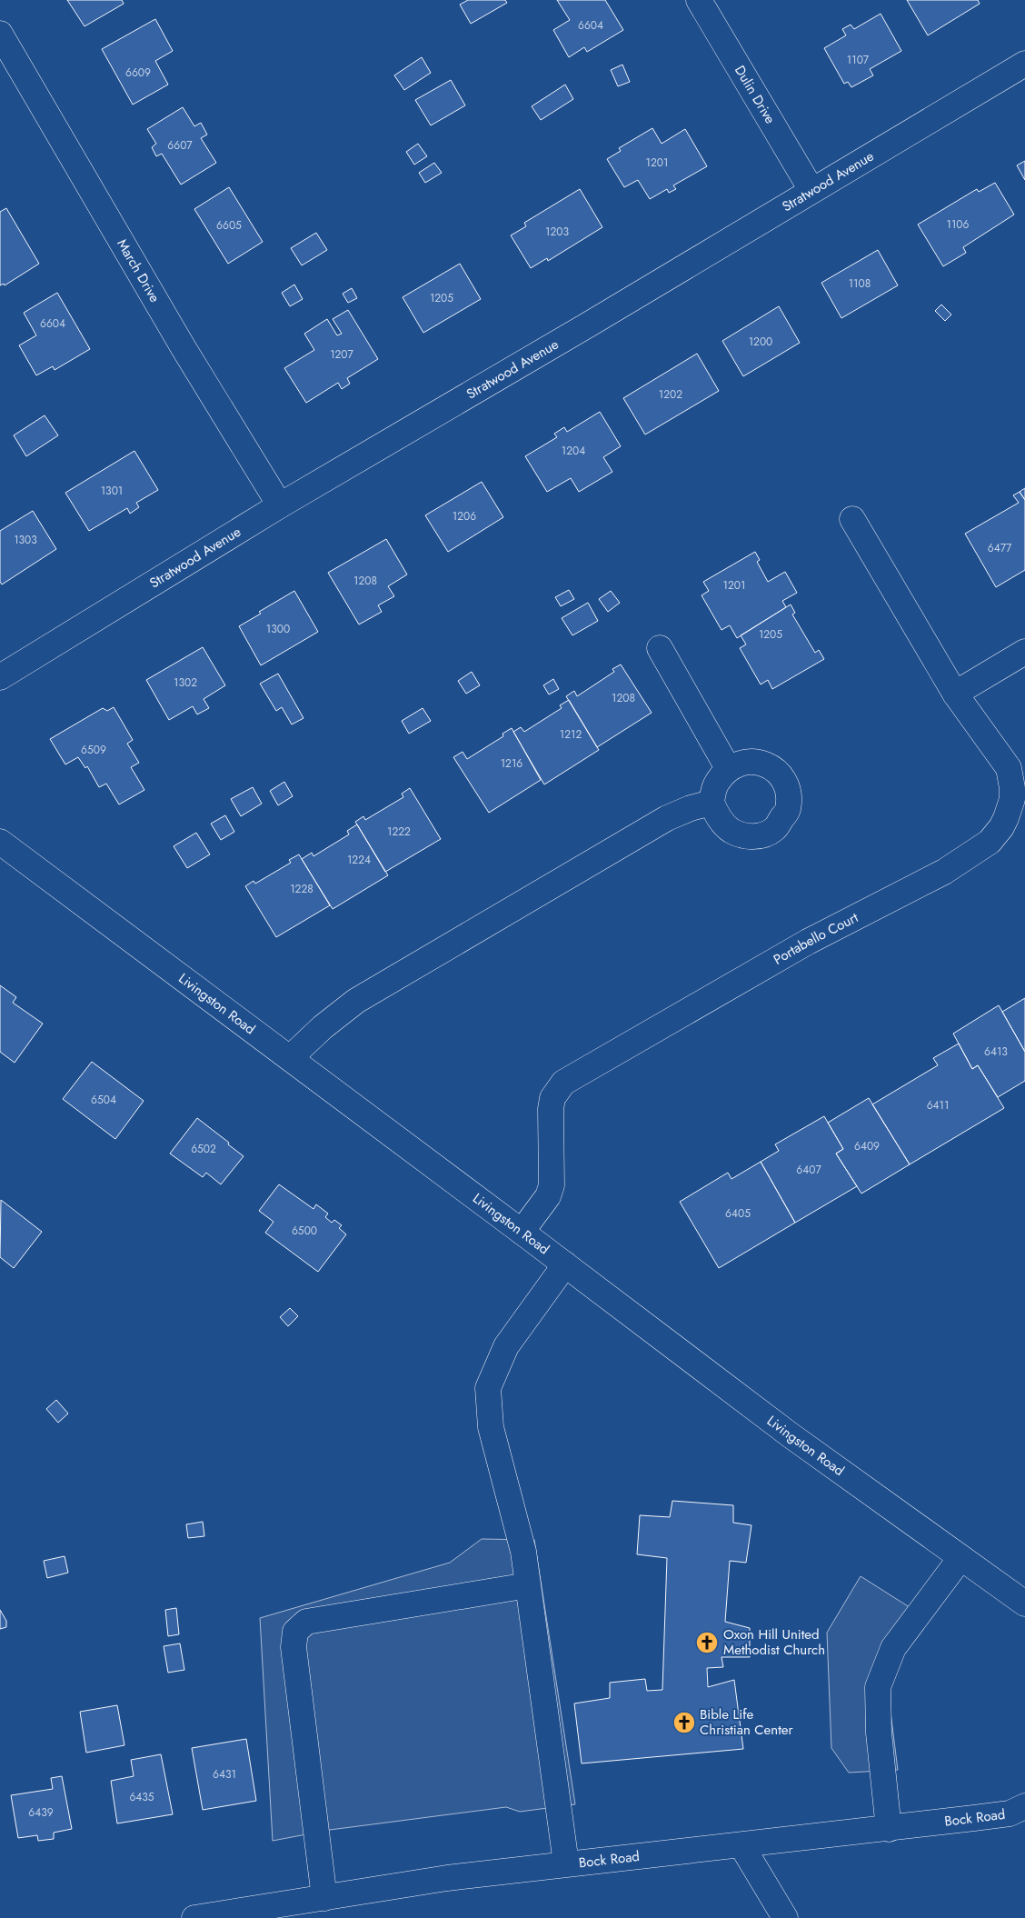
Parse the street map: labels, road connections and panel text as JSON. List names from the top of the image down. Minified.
{"streets":{"street":["Dulin Drive","Stratwood Avenue","March Drive","Portabello Court","Livingston Road","Bock Road"]},"crossings":[["Dulin Drive","Stratwood Avenue"],["Stratwood Avenue","March Drive"],["Portabello Court","Livingston Road"]],"places":{"church":["Oxon Hill United Methodist Church","Bible Life Christian Center"]},"house_numbers":["6604","1107","6609","6607","1201","1106","6605","1203","1108","1205","6604","1200","1207","1202","1204","1301","1206","1303","6477","1208","1201","1300","1205","1302","1208","1212","6509","1216","1222","1224","1228","6413","6504","6411","6409","6502","6407","6405","6500","6431","6435","6439"]}
